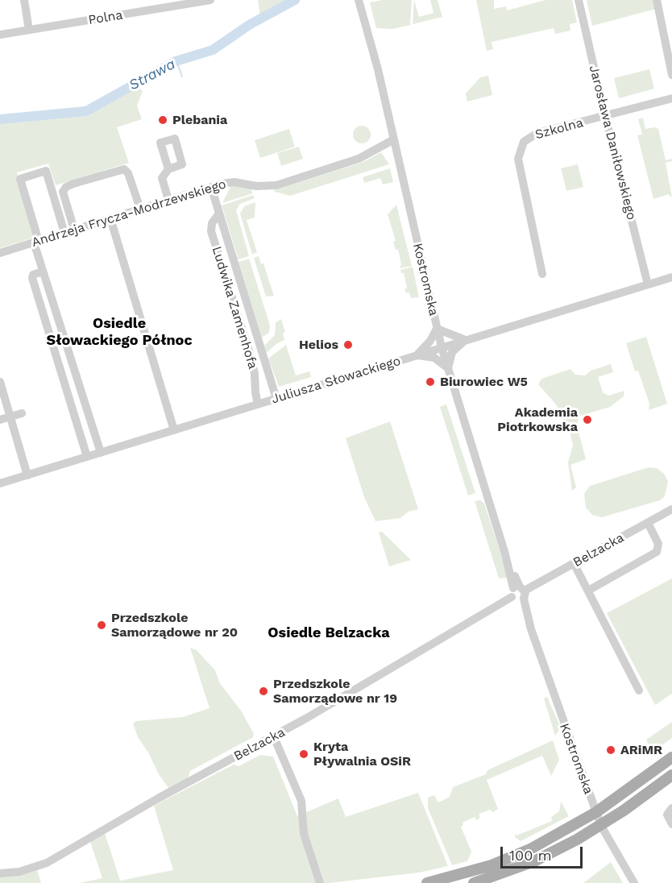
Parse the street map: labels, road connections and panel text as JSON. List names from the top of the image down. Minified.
{"streets":{"street":["Polna","Szkolna","Jarosława Daniłowskiego","Andrzeja Frycza-Modrzewskiego","Kostromska","Ludwika Zamenhofa","Juliusza Słowackiego","Belzacka"]},"crossings":[["Szkolna","Jarosława Daniłowskiego"],["Jarosława Daniłowskiego","Juliusza Słowackiego"],["Andrzeja Frycza-Modrzewskiego","Kostromska"],["Andrzeja Frycza-Modrzewskiego","Ludwika Zamenhofa"],["Kostromska","Juliusza Słowackiego"],["Kostromska","Belzacka"],["Ludwika Zamenhofa","Juliusza Słowackiego"]],"districts":["Osiedle Słowackiego Północ","Osiedle Belzacka"],"water":["Strawa"],"places":["Plebania","Helios","Biurowiec W5","Akademia Piotrkowska","Przedszkole Samorządowe nr 20","Przedszkole Samorządowe nr 19","ARiMR","Kryta Pływalnia OSiR"],"scale_bar":"100 m"}
